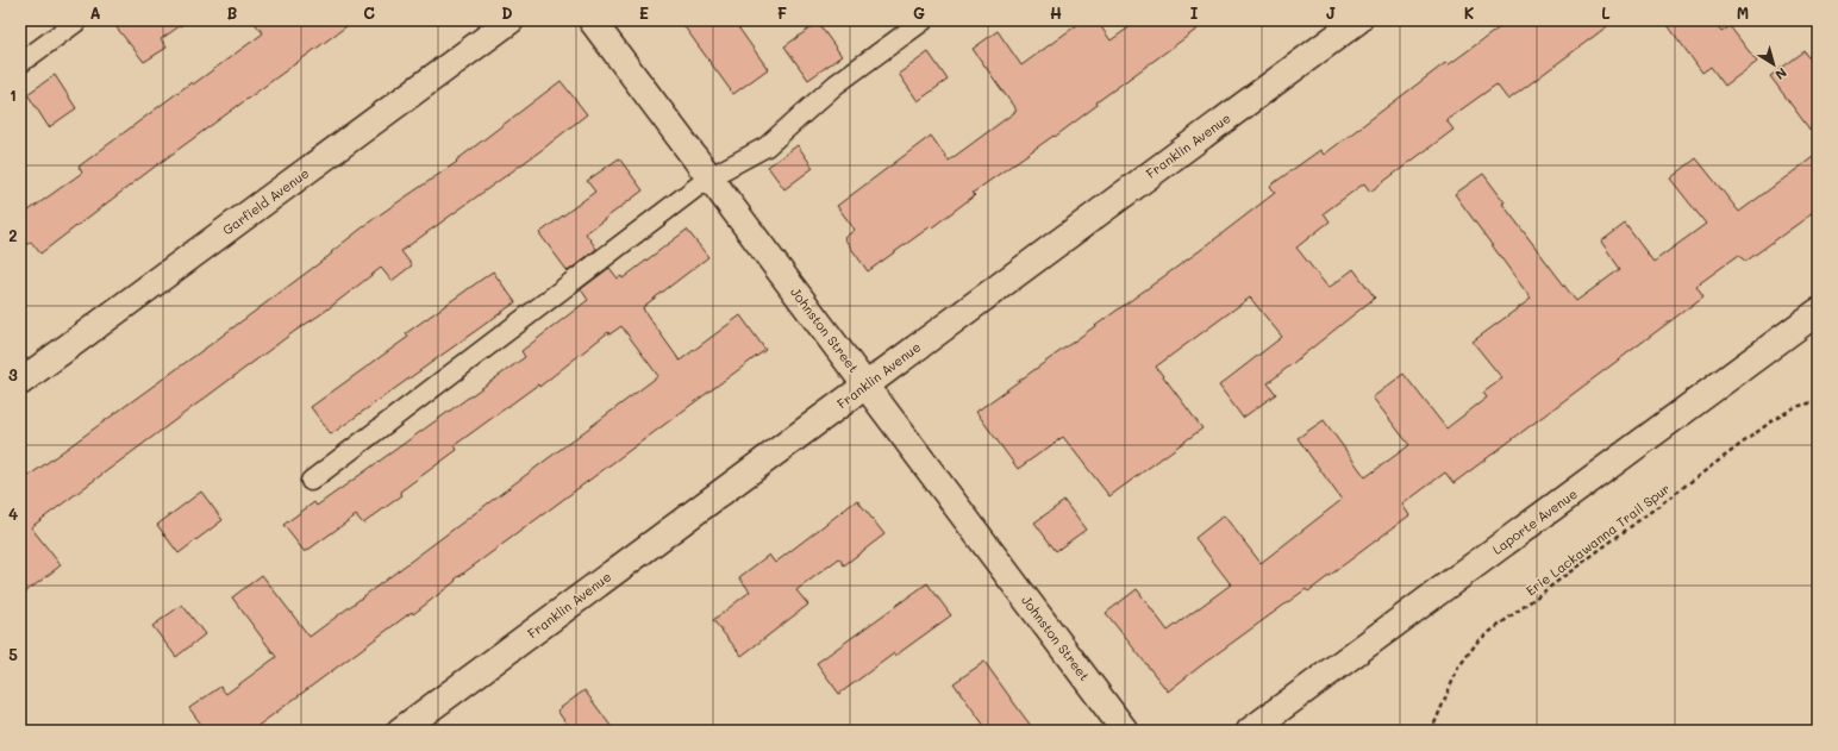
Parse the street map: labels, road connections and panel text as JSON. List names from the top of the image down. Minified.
{"streets":{"street":["Franklin Avenue","Garfield Avenue","Johnston Street","Laporte Avenue"],"path":["Erie Lackawanna Trail Spur"]},"crossings":[["Franklin Avenue","Johnston Street"]],"north":"bottom right","grid":{"columns":["A","B","C","D","E","F","G","H","I","J","K","L","M"],"rows":["1","2","3","4","5"]}}
